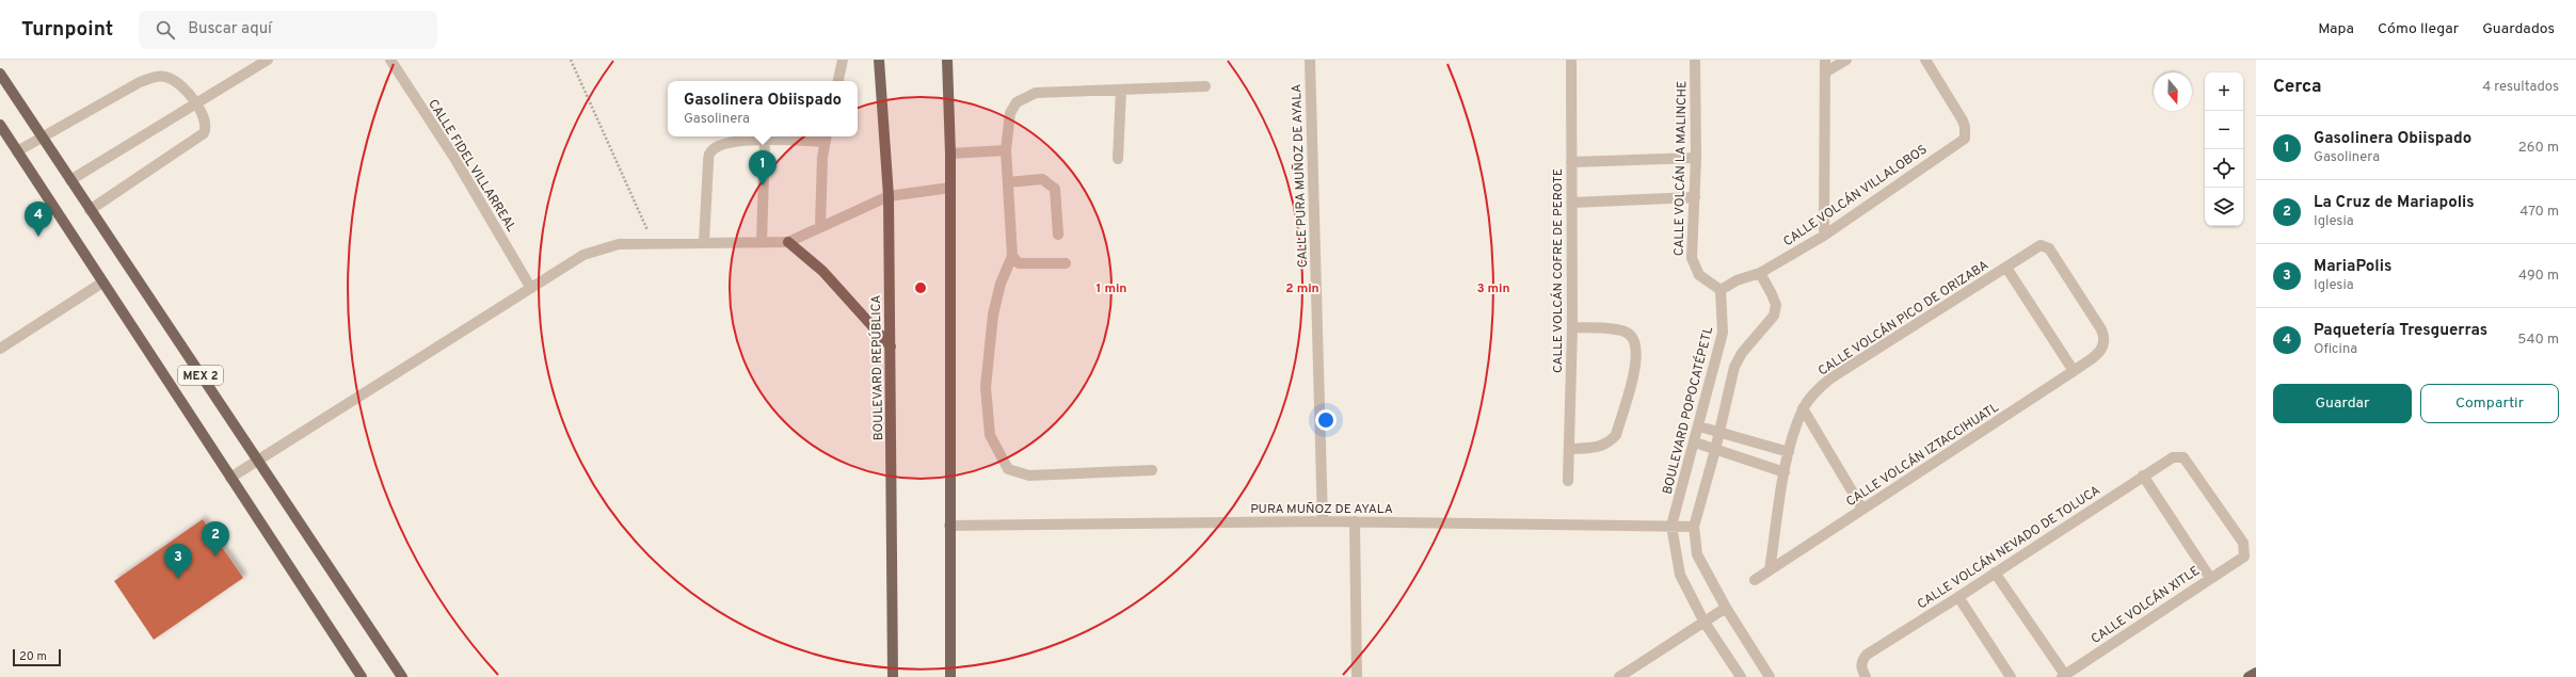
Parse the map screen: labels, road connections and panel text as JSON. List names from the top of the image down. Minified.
{"streets":{"main road":["BOULEVARD REPÚBLICA","MEX 2"],"street":["CALLE FIDEL VILLARREAL","CALLE VOLCÁN LA MALINCHE","CALLE PURA MUÑOZ DE AYALA","CALLE VOLCÁN VILLALOBOS","CALLE VOLCÁN COFRE DE PEROTE","CALLE VOLCÁN PICO DE ORIZABA","BOULEVARD POPOCATÉPETL","CALLE VOLCÁN IZTACCIHUATL","PURA MUÑOZ DE AYALA","CALLE VOLCÁN NEVADO DE TOLUCA","CALLE VOLCÁN XITLE"]},"crossings":[["CALLE VOLCÁN LA MALINCHE","BOULEVARD POPOCATÉPETL"],["CALLE PURA MUÑOZ DE AYALA","PURA MUÑOZ DE AYALA"],["CALLE VOLCÁN PICO DE ORIZABA","CALLE VOLCÁN IZTACCIHUATL"],["BOULEVARD POPOCATÉPETL","PURA MUÑOZ DE AYALA"],["CALLE VOLCÁN NEVADO DE TOLUCA","CALLE VOLCÁN XITLE"]],"scale_bar":"20 m","north":"bottom","page":{"header":"Turnpoint","search":"Buscar aquí","nav":["Mapa","Cómo llegar","Guardados"],"heading":["Cerca","4 resultados"],"map_buttons":["+","−"],"popup":["Gasolinera Obiispado","Gasolinera"],"list":[{"mark":"1","name":"Gasolinera Obiispado","note":"Gasolinera","value":"260 m"},{"mark":"2","name":"La Cruz de Mariapolis","note":"Iglesia","value":"470 m"},{"mark":"3","name":"MariaPolis","note":"Iglesia","value":"490 m"},{"mark":"4","name":"Paquetería Tresguerras","note":"Oficina","value":"540 m"}],"pins":["1","4","2","3"],"buttons":["Guardar","Compartir"],"scale":"20 m"},"rings":["1 min","2 min","3 min"]}
